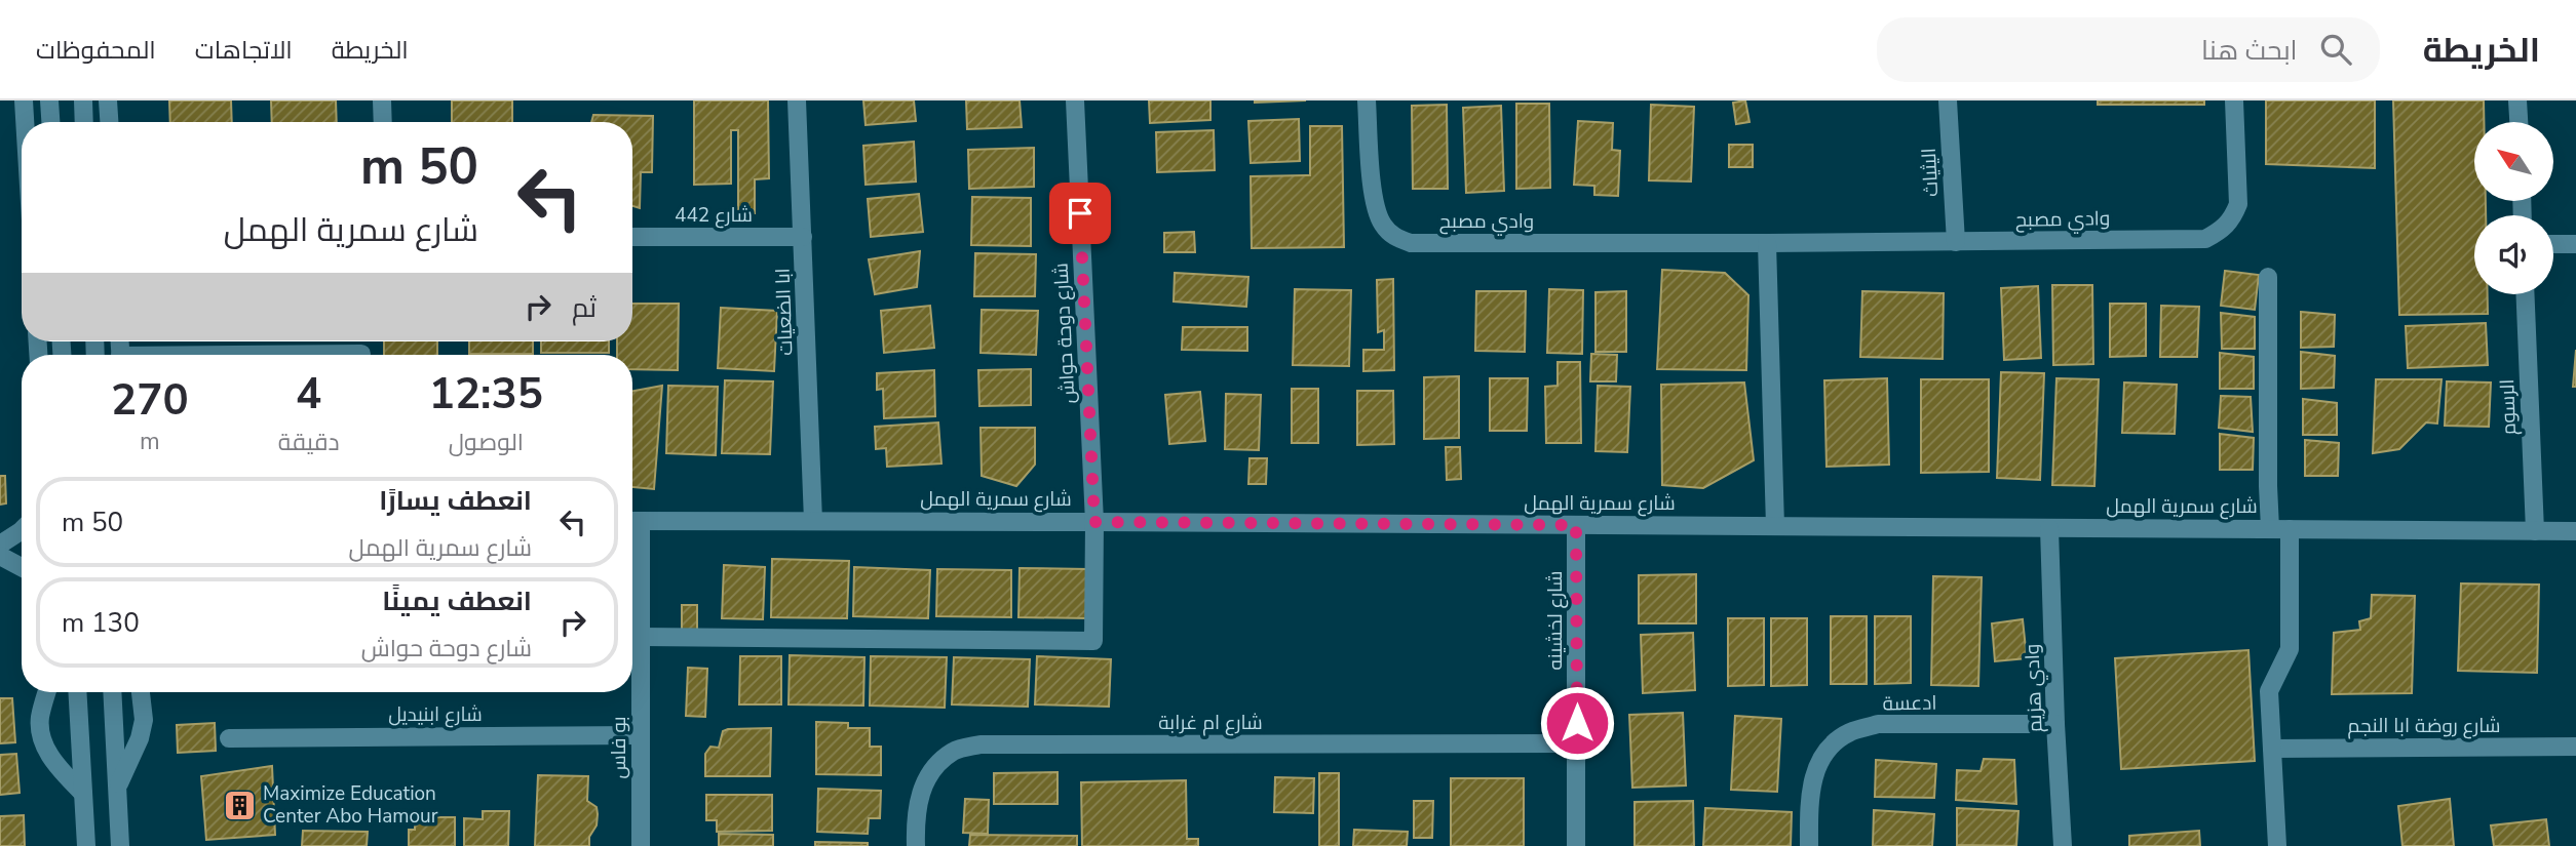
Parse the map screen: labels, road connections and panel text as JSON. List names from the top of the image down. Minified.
{"streets":{"street":["اليثياث","شارع 442","وادي مصبح","ابا الضعيات","شارع دوحة حواش","الرسوم","شارع سمرية الهمل","شارع لخشينه","وادي هزيم","ادعسة","شارع ابنيديل","شارع ام غرابة","شارع روضة ابا النجم","بو فاس"]},"crossings":[["اليثياث","وادي مصبح"],["شارع 442","ابا الضعيات"],["ابا الضعيات","شارع سمرية الهمل"],["شارع دوحة حواش","شارع سمرية الهمل"],["شارع دوحة حواش","بو فاس"],["الرسوم","شارع سمرية الهمل"],["شارع سمرية الهمل","شارع لخشينه"],["شارع سمرية الهمل","وادي هزيم"],["شارع سمرية الهمل","بو فاس"],["شارع لخشينه","شارع ام غرابة"],["وادي هزيم","ادعسة"],["شارع ابنيديل","بو فاس"]],"places":{"building":["Maximize Education Center Abo Hamour"]},"north":"top left","page":{"header":"الخريطة","search":"ابحث هنا","nav":["الخريطة","الاتجاهات","المحفوظات"],"turn":["50 m","شارع سمرية الهمل"],"then":"ثم","eta":["12:35","الوصول","4","دقيقة","270","m"],"list":[{"name":"انعطف يسارًا","note":"شارع سمرية الهمل","value":"50 m"},{"name":"انعطف يمينًا","note":"شارع دوحة حواش","value":"130 m"}]}}
